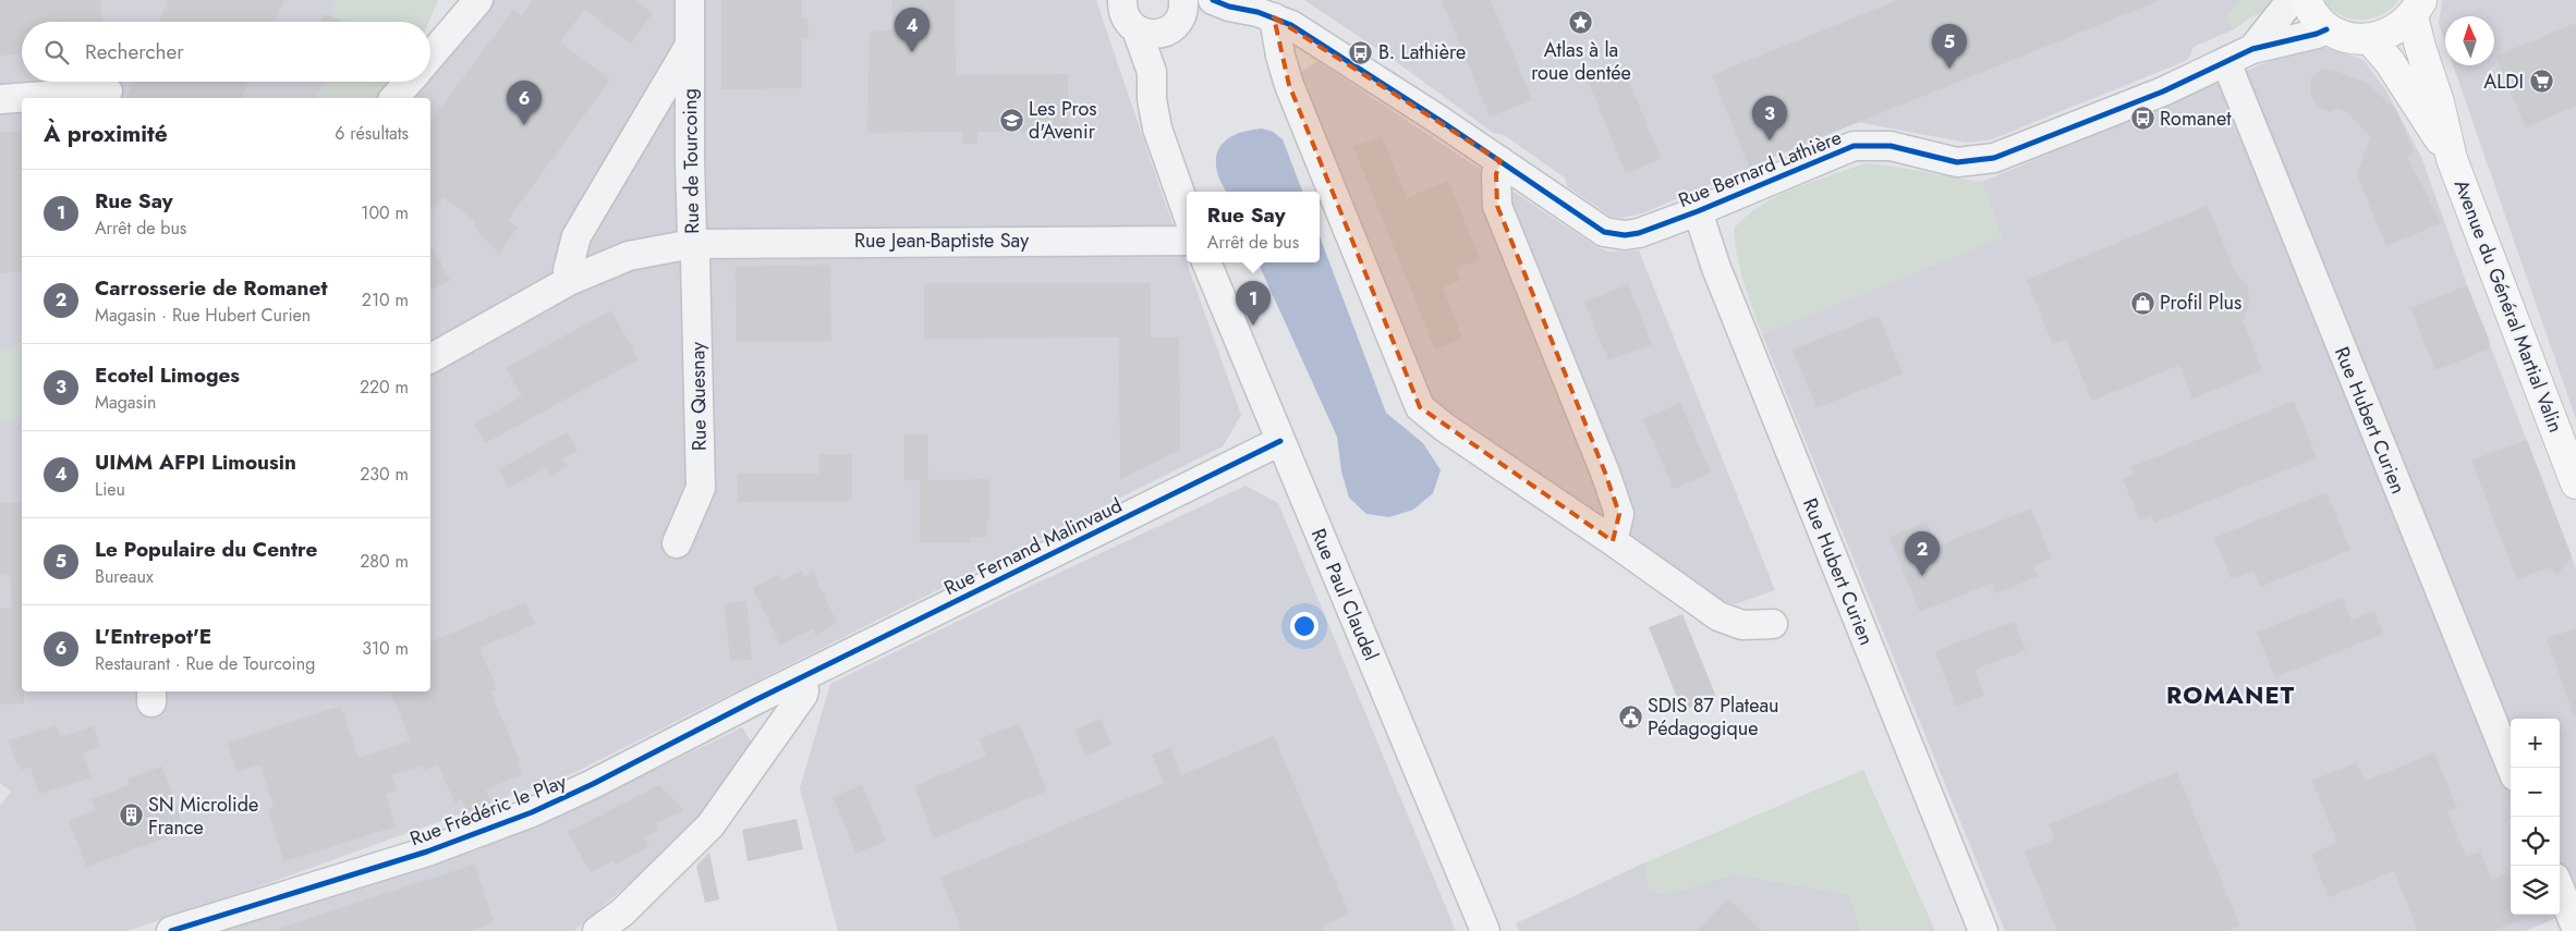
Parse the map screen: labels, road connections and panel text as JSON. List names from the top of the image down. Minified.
{"streets":{"main road":["Avenue du Général Martial Valin"],"street":["Rue de Tourcoing","Rue Bernard Lathière","Rue Jean-Baptiste Say","Rue Quesnay","Rue Hubert Curien","Rue Fernand Malinvaud","Rue Paul Claudel","Rue Frédéric le Play"]},"crossings":[["Rue de Tourcoing","Rue Jean-Baptiste Say"],["Rue de Tourcoing","Rue Quesnay"],["Rue Bernard Lathière","Rue Hubert Curien"],["Rue Jean-Baptiste Say","Rue Quesnay"],["Rue Fernand Malinvaud","Rue Paul Claudel"],["Rue Fernand Malinvaud","Rue Frédéric le Play"]],"districts":["ROMANET"],"places":{"place":["Atlas à la roue dentée"],"bus stop":["B. Lathière","Romanet"],"supermarket":["ALDI"],"school or university":["Les Pros d'Avenir"],"shop":["Profil Plus"],"public building":["SDIS 87 Plateau Pédagogique"],"building":["SN Microlide France"]},"north":"top","page":{"pins":["4","5","6","3","1","2"],"search":"Rechercher","heading":["À proximité","6 résultats"],"list":[{"mark":"1","name":"Rue Say","note":"Arrêt de bus","value":"100 m"},{"mark":"2","name":"Carrosserie de Romanet","note":"Magasin · Rue Hubert Curien","value":"210 m"},{"mark":"3","name":"Ecotel Limoges","note":"Magasin","value":"220 m"},{"mark":"4","name":"UIMM AFPI Limousin","note":"Lieu","value":"230 m"},{"mark":"5","name":"Le Populaire du Centre","note":"Bureaux","value":"280 m"},{"mark":"6","name":"L'Entrepot'E","note":"Restaurant · Rue de Tourcoing","value":"310 m"}],"popup":["Rue Say","Arrêt de bus"],"map_buttons":["+","−"]}}
